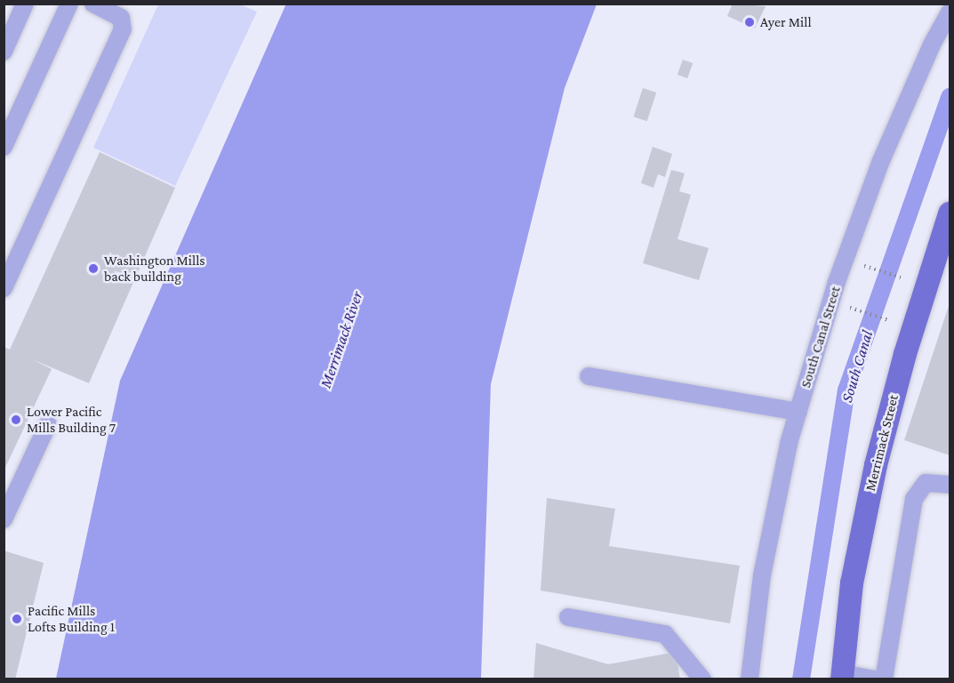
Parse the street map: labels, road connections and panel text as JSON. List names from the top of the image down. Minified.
{"streets":{"main road":["Merrimack Street"],"street":["South Canal Street"]},"water":["Merrimack River","South Canal"],"places":["Ayer Mill","Washington Mills back building","Lower Pacific Mills Building 7","Pacific Mills Lofts Building 1"]}
